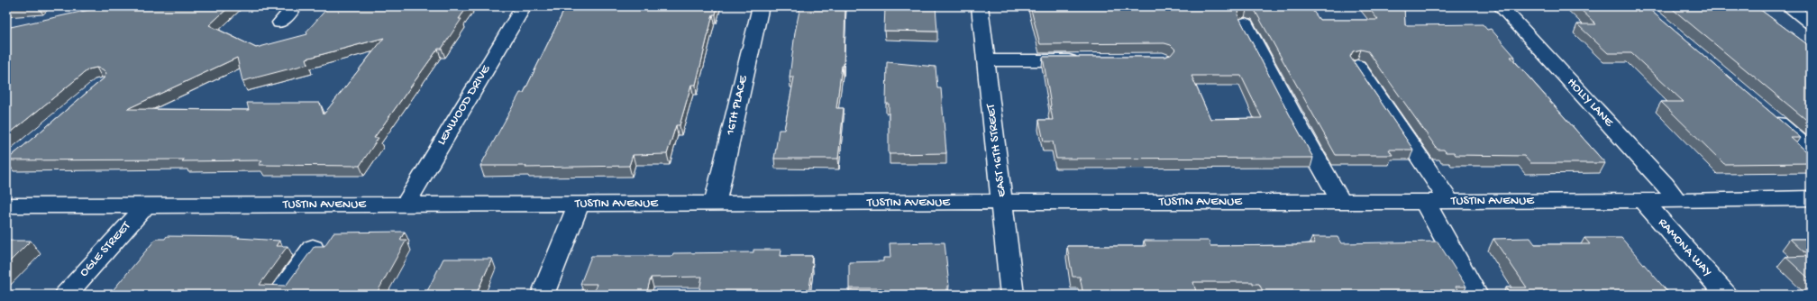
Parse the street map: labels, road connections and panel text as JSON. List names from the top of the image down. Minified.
{"streets":{"street":["HOLLY LANE","LENWOOD DRIVE","16TH PLACE","EAST 16TH STREET","TUSTIN AVENUE","RAMONA WAY","OGLE STREET"]},"crossings":[["HOLLY LANE","TUSTIN AVENUE"],["LENWOOD DRIVE","TUSTIN AVENUE"],["16TH PLACE","TUSTIN AVENUE"],["EAST 16TH STREET","TUSTIN AVENUE"],["TUSTIN AVENUE","RAMONA WAY"],["TUSTIN AVENUE","OGLE STREET"]]}
